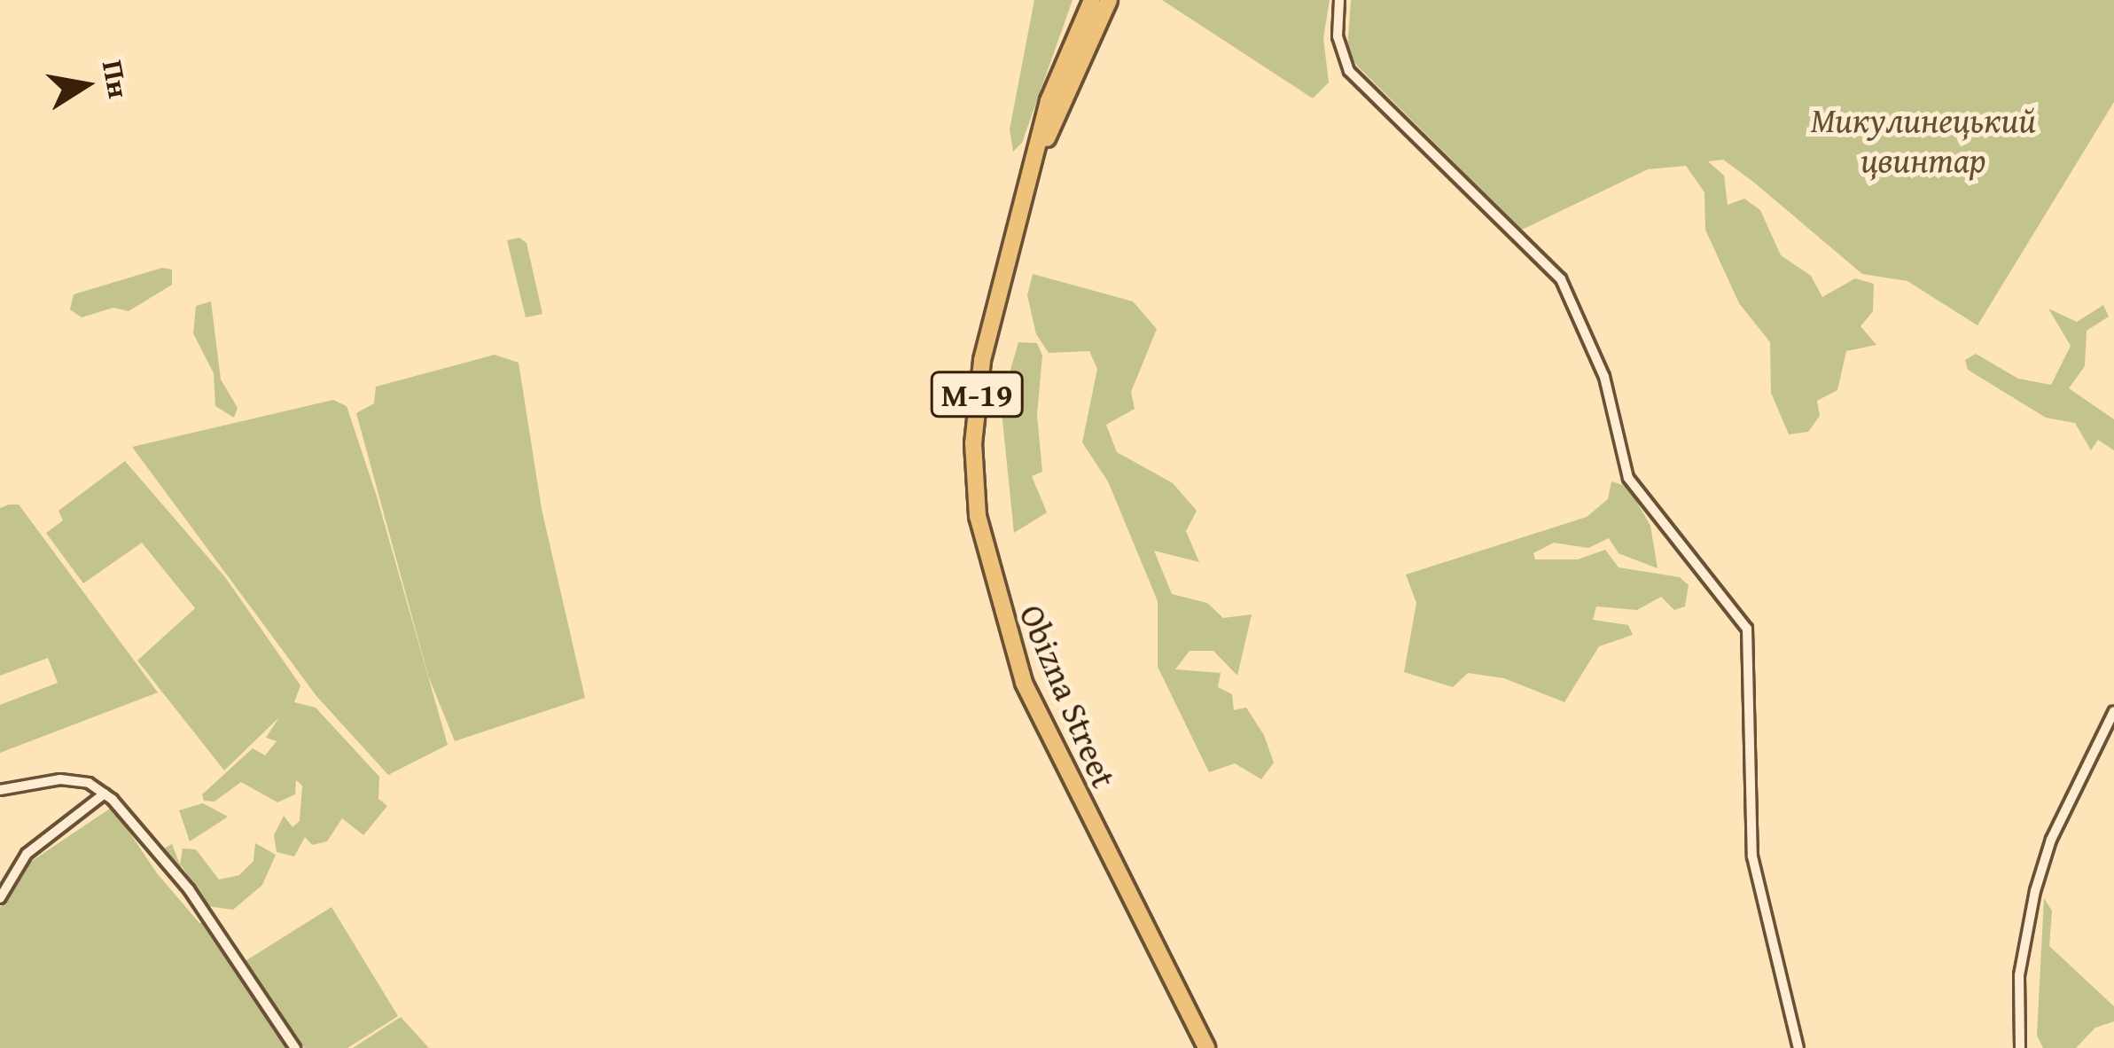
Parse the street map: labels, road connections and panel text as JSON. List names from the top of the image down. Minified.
{"streets":{"highway":["М-19","Obizna Street"]},"crossings":[["М-19","Obizna Street"]],"parks":["Микулинецький цвинтар"],"north":"right"}
